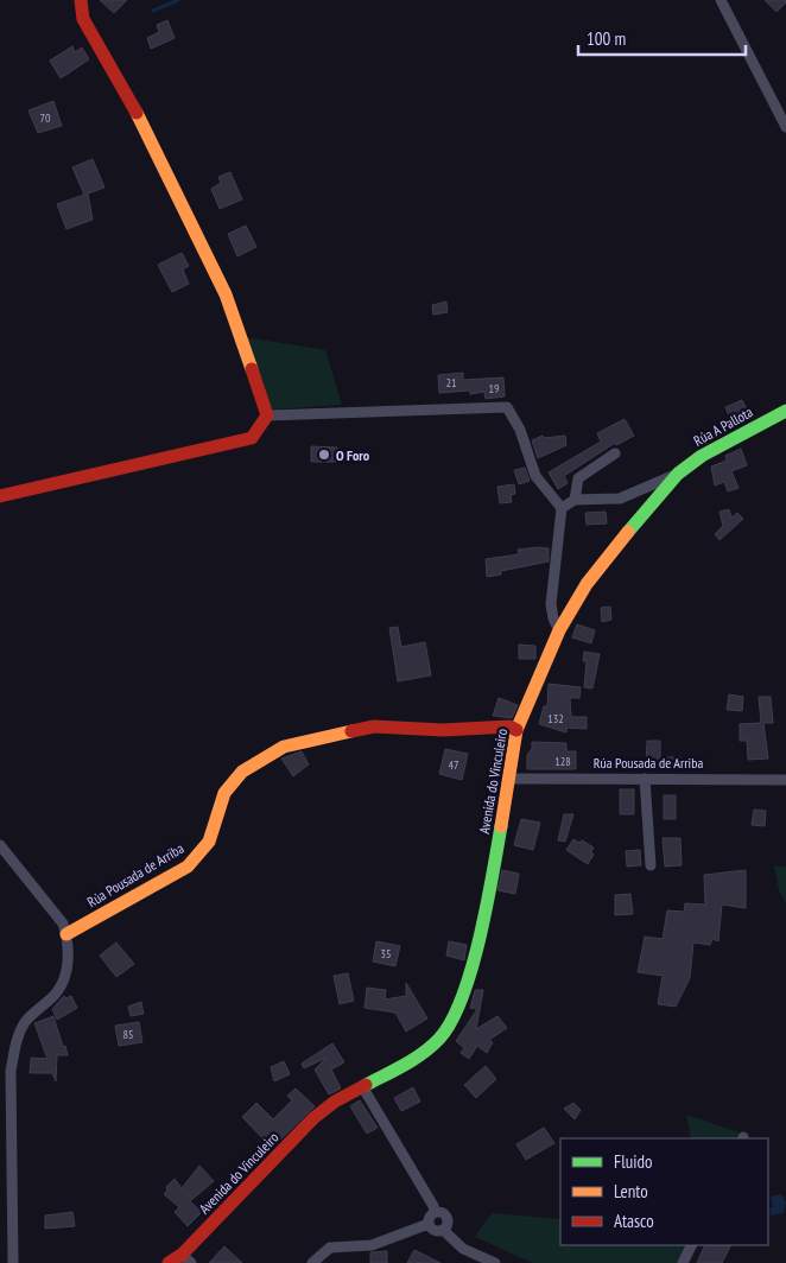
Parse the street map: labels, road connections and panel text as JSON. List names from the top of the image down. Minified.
{"streets":{"street":["Rúa A Pallota","Rúa Pousada de Arriba","Avenida do Vinculeiro"]},"crossings":[["Rúa A Pallota","Avenida do Vinculeiro"],["Rúa Pousada de Arriba","Avenida do Vinculeiro"]],"places":["O Foro"],"house_numbers":["70","21","19","132","128","47","35","85"],"legend":["Fluido","Lento","Atasco"],"scale_bar":"100 m"}
